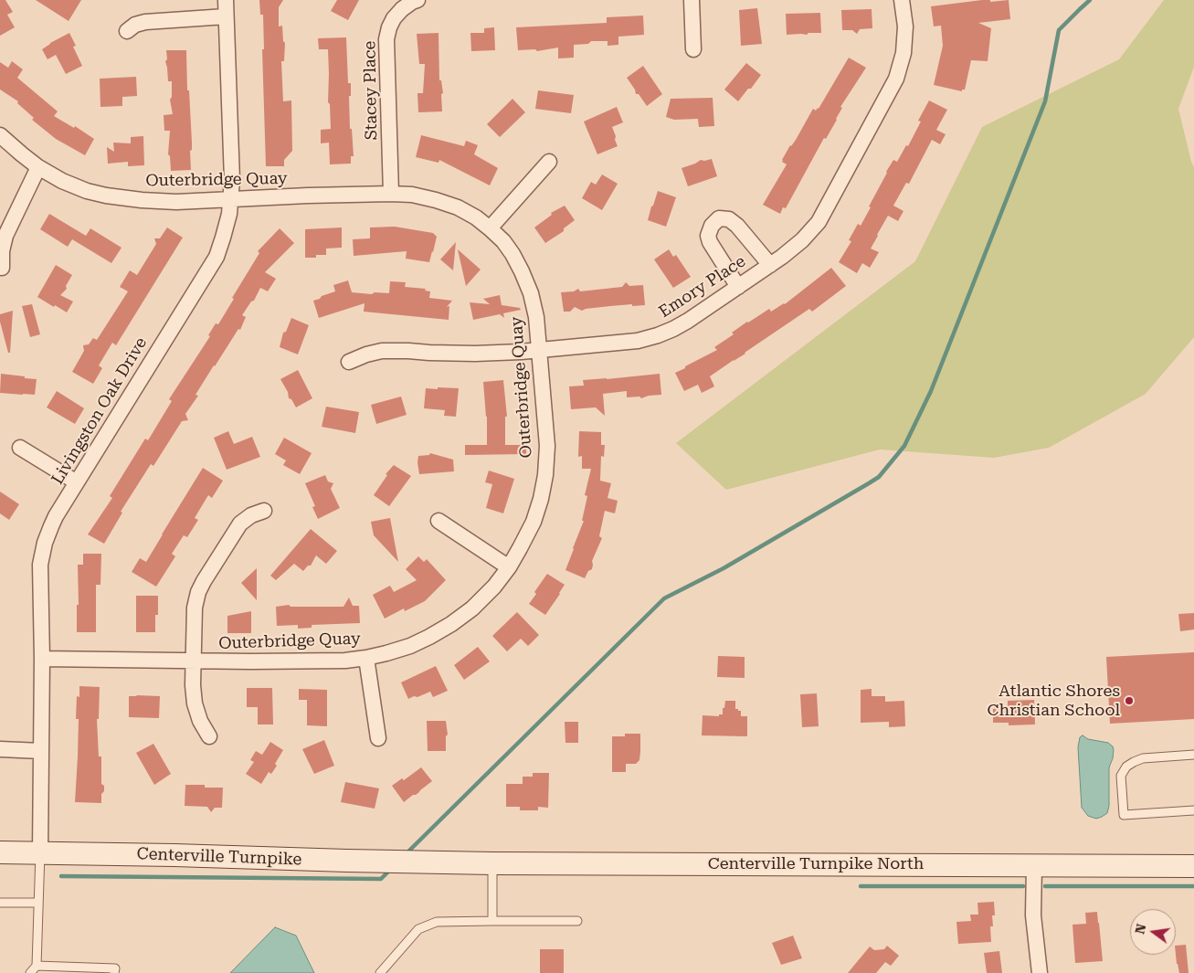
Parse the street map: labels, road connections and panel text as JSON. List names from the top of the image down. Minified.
{"streets":{"main road":["Centerville Turnpike","Centerville Turnpike North"],"street":["Stacey Place","Outerbridge Quay","Emory Place","Livingston Oak Drive"]},"crossings":[["Stacey Place","Outerbridge Quay"],["Outerbridge Quay","Emory Place"],["Outerbridge Quay","Livingston Oak Drive"],["Livingston Oak Drive","Centerville Turnpike"],["Centerville Turnpike","Centerville Turnpike North"]],"places":["Atlantic Shores Christian School"],"north":"left"}
